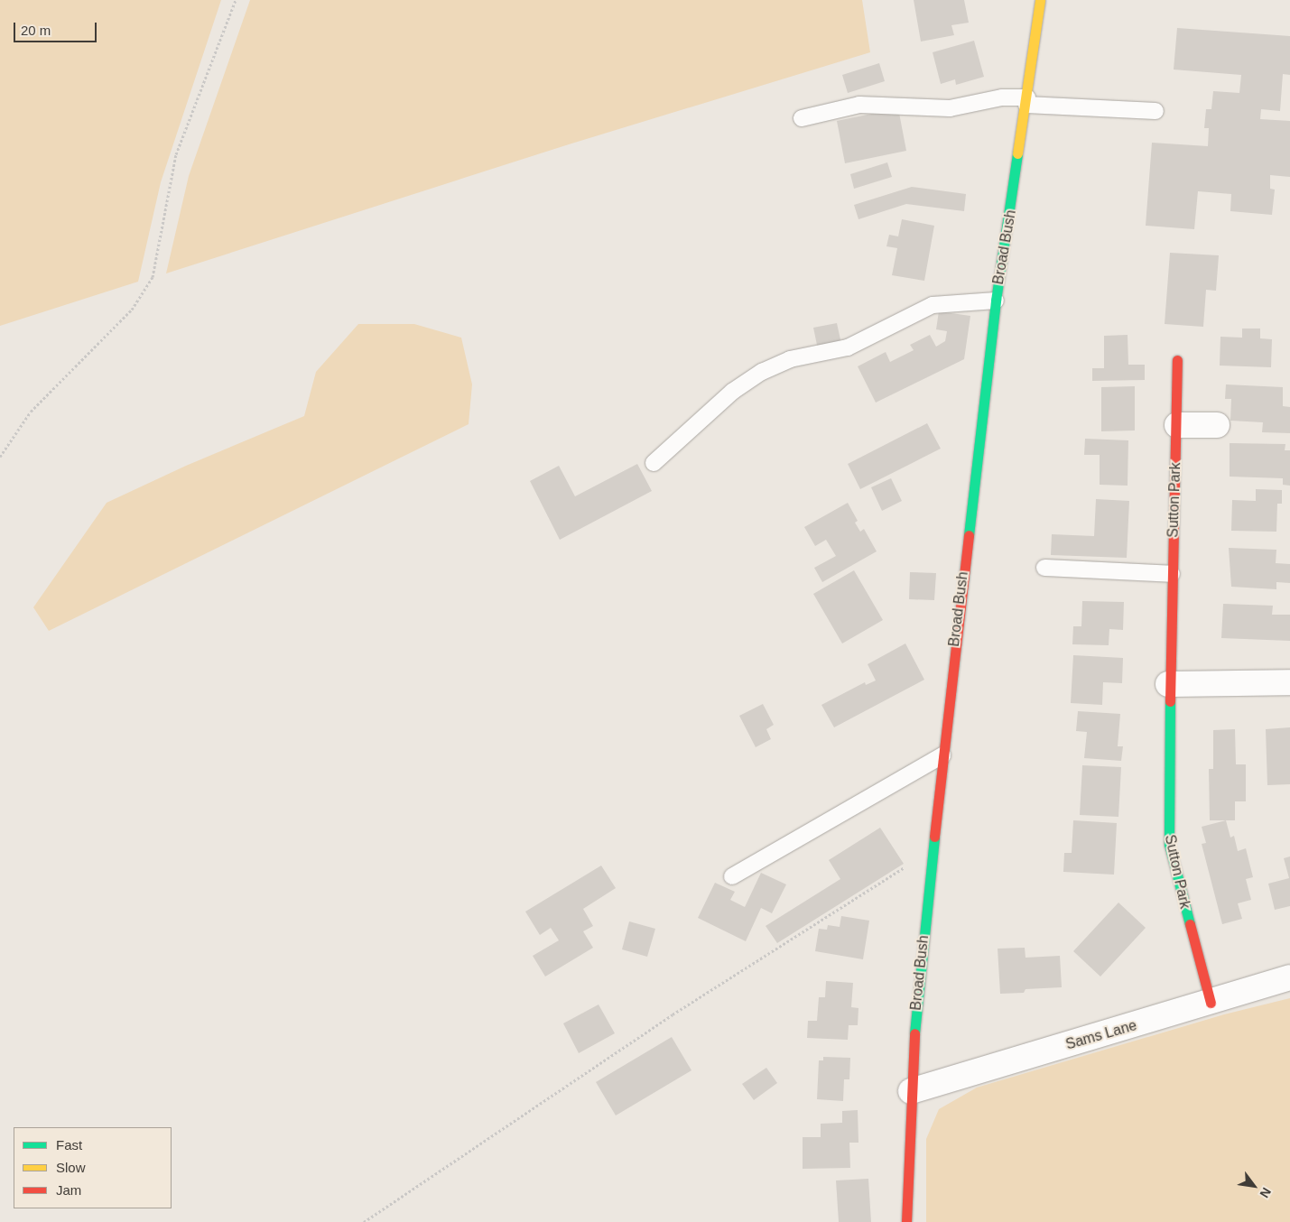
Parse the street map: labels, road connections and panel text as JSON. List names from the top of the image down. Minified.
{"streets":{"main road":["Broad Bush","Sutton Park"],"street":["Sams Lane"]},"crossings":[["Broad Bush","Sams Lane"],["Sutton Park","Sams Lane"]],"legend":["Fast","Slow","Jam"],"scale_bar":"20 m","north":"bottom right"}
